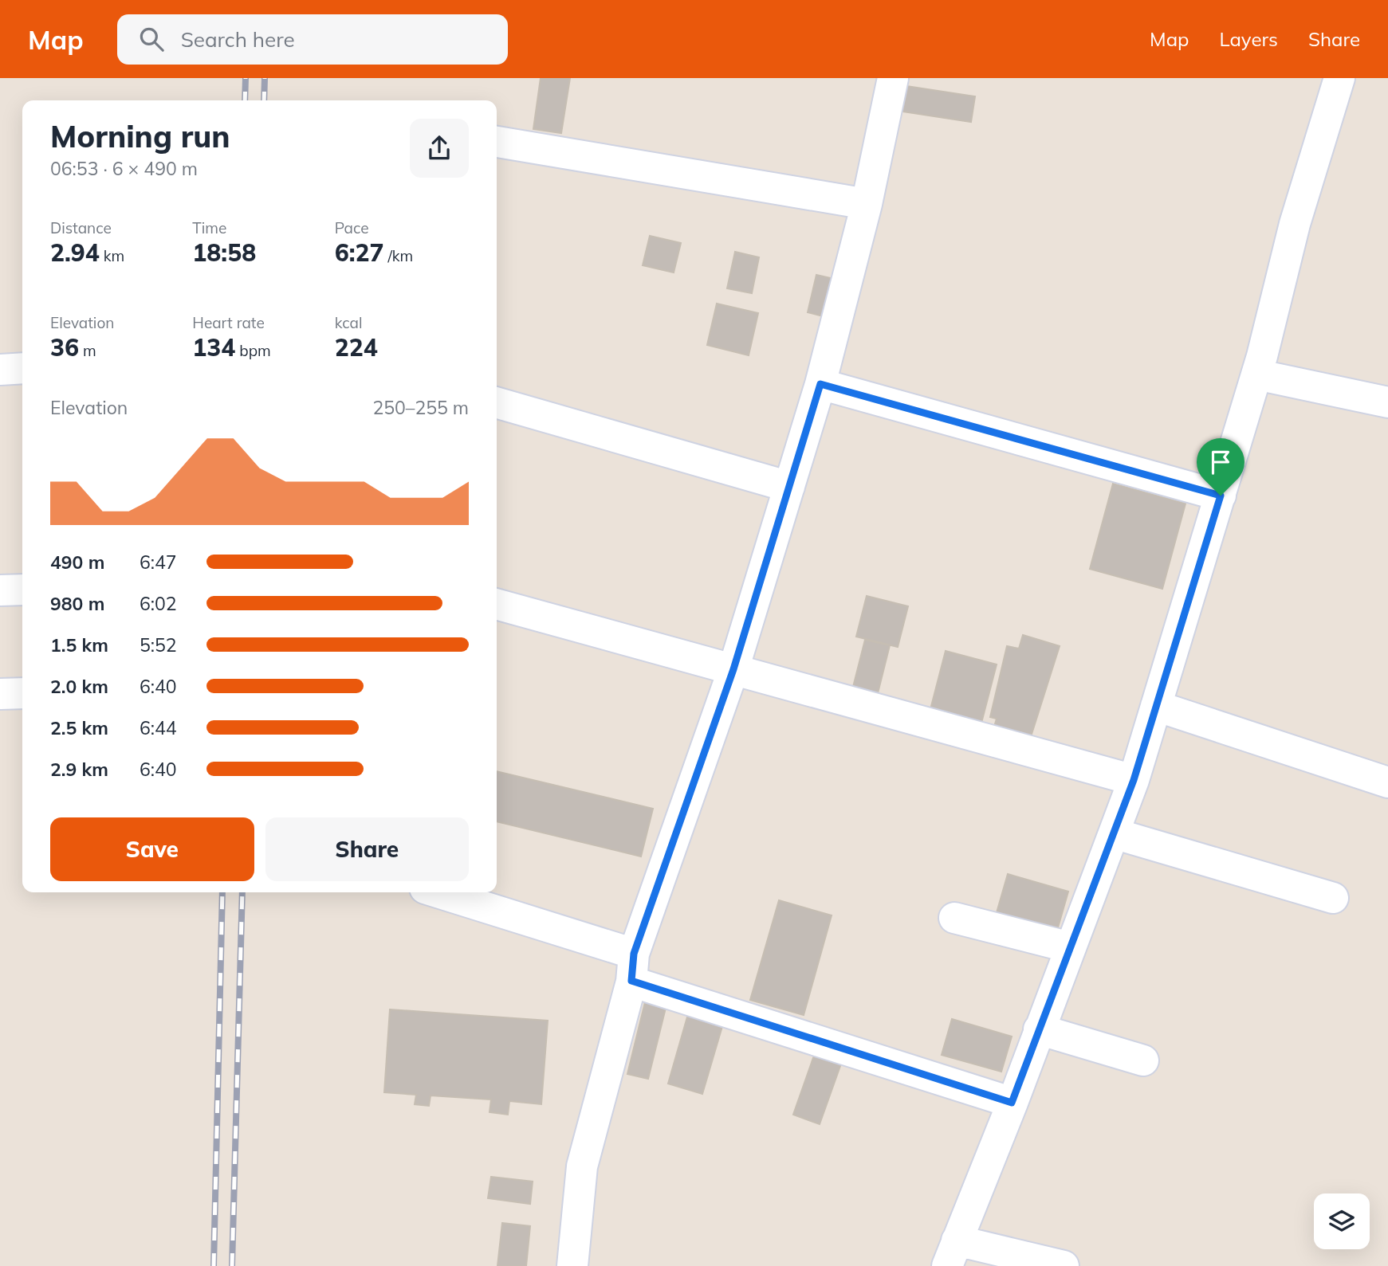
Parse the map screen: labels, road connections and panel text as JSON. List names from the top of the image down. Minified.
{"page":{"header":"Map","search":"Search here","nav":["Map","Layers","Share"],"heading":["Morning run","06:53 · 6 × 490 m"],"stats":[["Distance","2.94 km"],["Time","18:58"],["Pace","6:27 /km"],["Elevation","36 m"],["Heart rate","134 bpm"],["kcal","224"]],"chart":["Elevation","250–255 m"],"list":[{"name":"490 m","note":"6:47"},{"name":"980 m","note":"6:02"},{"name":"1.5 km","note":"5:52"},{"name":"2.0 km","note":"6:40"},{"name":"2.5 km","note":"6:44"},{"name":"2.9 km","note":"6:40"}],"buttons":["Save","Share"]}}
